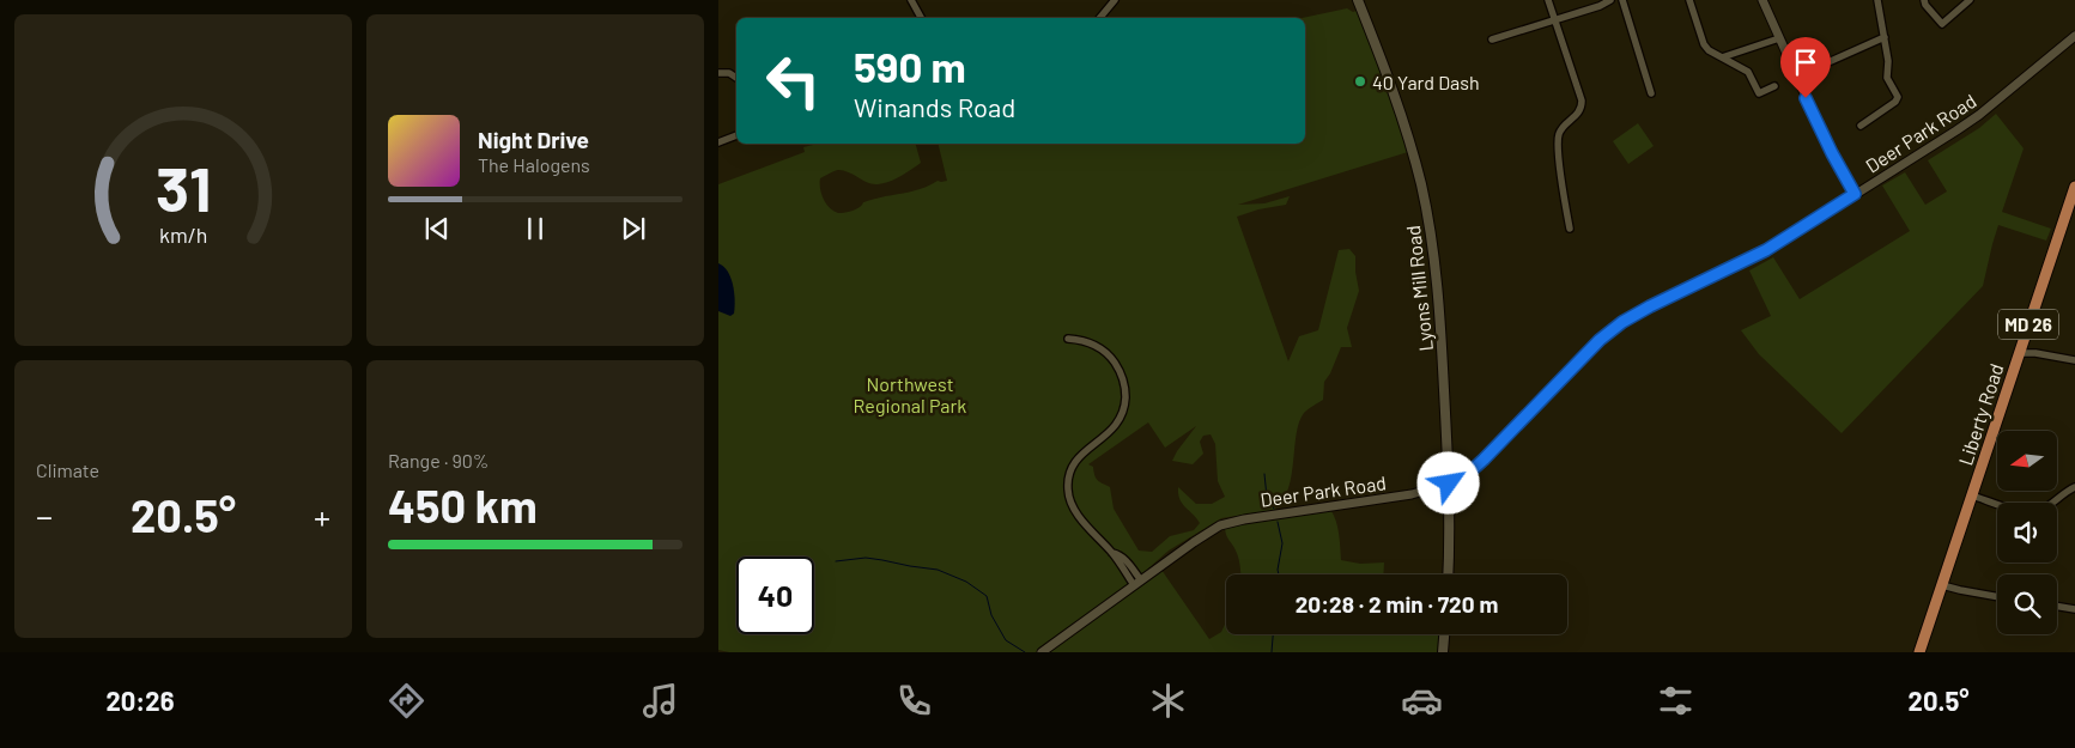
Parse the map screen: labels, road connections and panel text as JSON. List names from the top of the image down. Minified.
{"streets":{"main road":["Lyons Mill Road","MD 26","Liberty Road"],"street":["Deer Park Road"]},"crossings":[["Deer Park Road","Lyons Mill Road"]],"parks":["Northwest Regional Park"],"places":["40 Yard Dash"],"north":"left","page":{"turn":["590 m","Winands Road"],"song":["Night Drive","The Halogens"],"tile":["Climate",["Range · 90%","450 km"]],"heat":["−","20.5°","+"],"limit":"40","trip":"20:28 · 2 min · 720 m","tabs":["20:26","20.5°"],"gauge":["31","km/h"]}}
